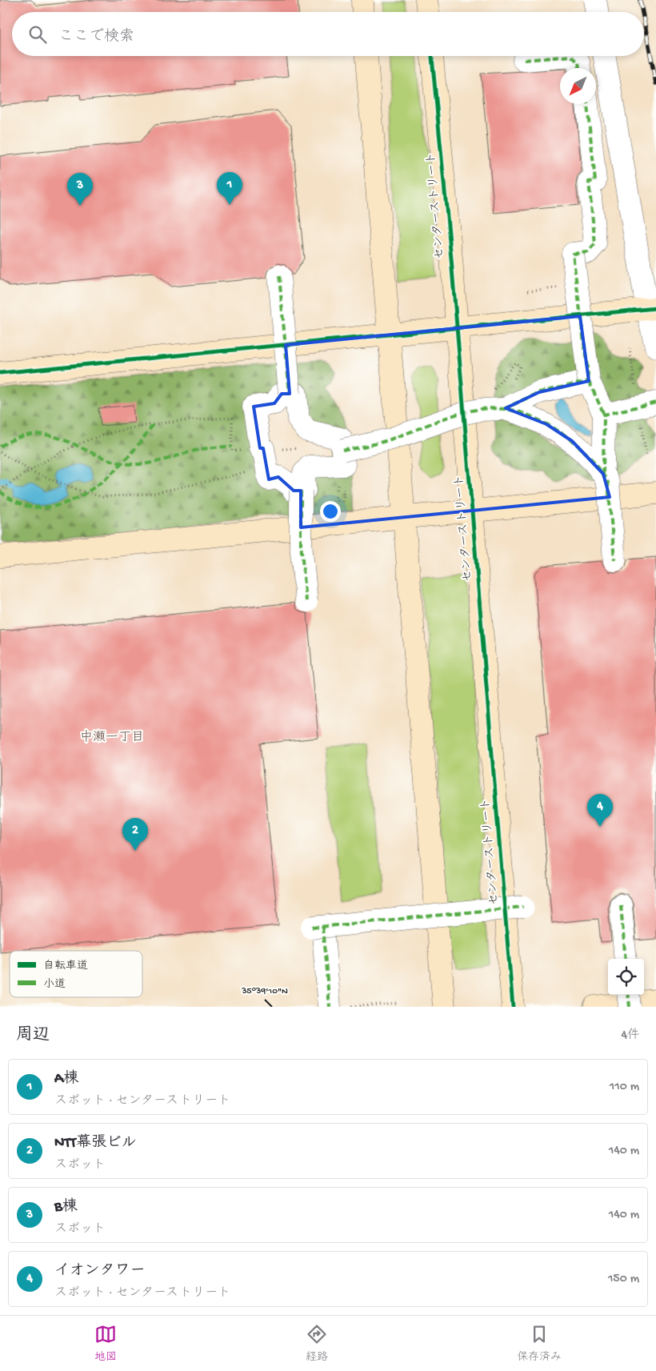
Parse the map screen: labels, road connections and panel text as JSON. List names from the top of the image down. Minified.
{"streets":{"street":["センターストリート"]},"districts":["中瀬一丁目"],"legend":["自転車道","小道"],"north":"bottom left","page":{"search":"ここで検索","pins":["1","3","4","2"],"heading":["周辺","4件"],"list":[{"mark":"1","name":"A棟","note":"スポット · センターストリート","value":"110 m"},{"mark":"2","name":"NTT幕張ビル","note":"スポット","value":"140 m"},{"mark":"3","name":"B棟","note":"スポット","value":"140 m"},{"mark":"4","name":"イオンタワー","note":"スポット · センターストリート","value":"150 m"}],"nav":["地図","経路","保存済み"]},"coordinates":["35°39'10\"N"]}
